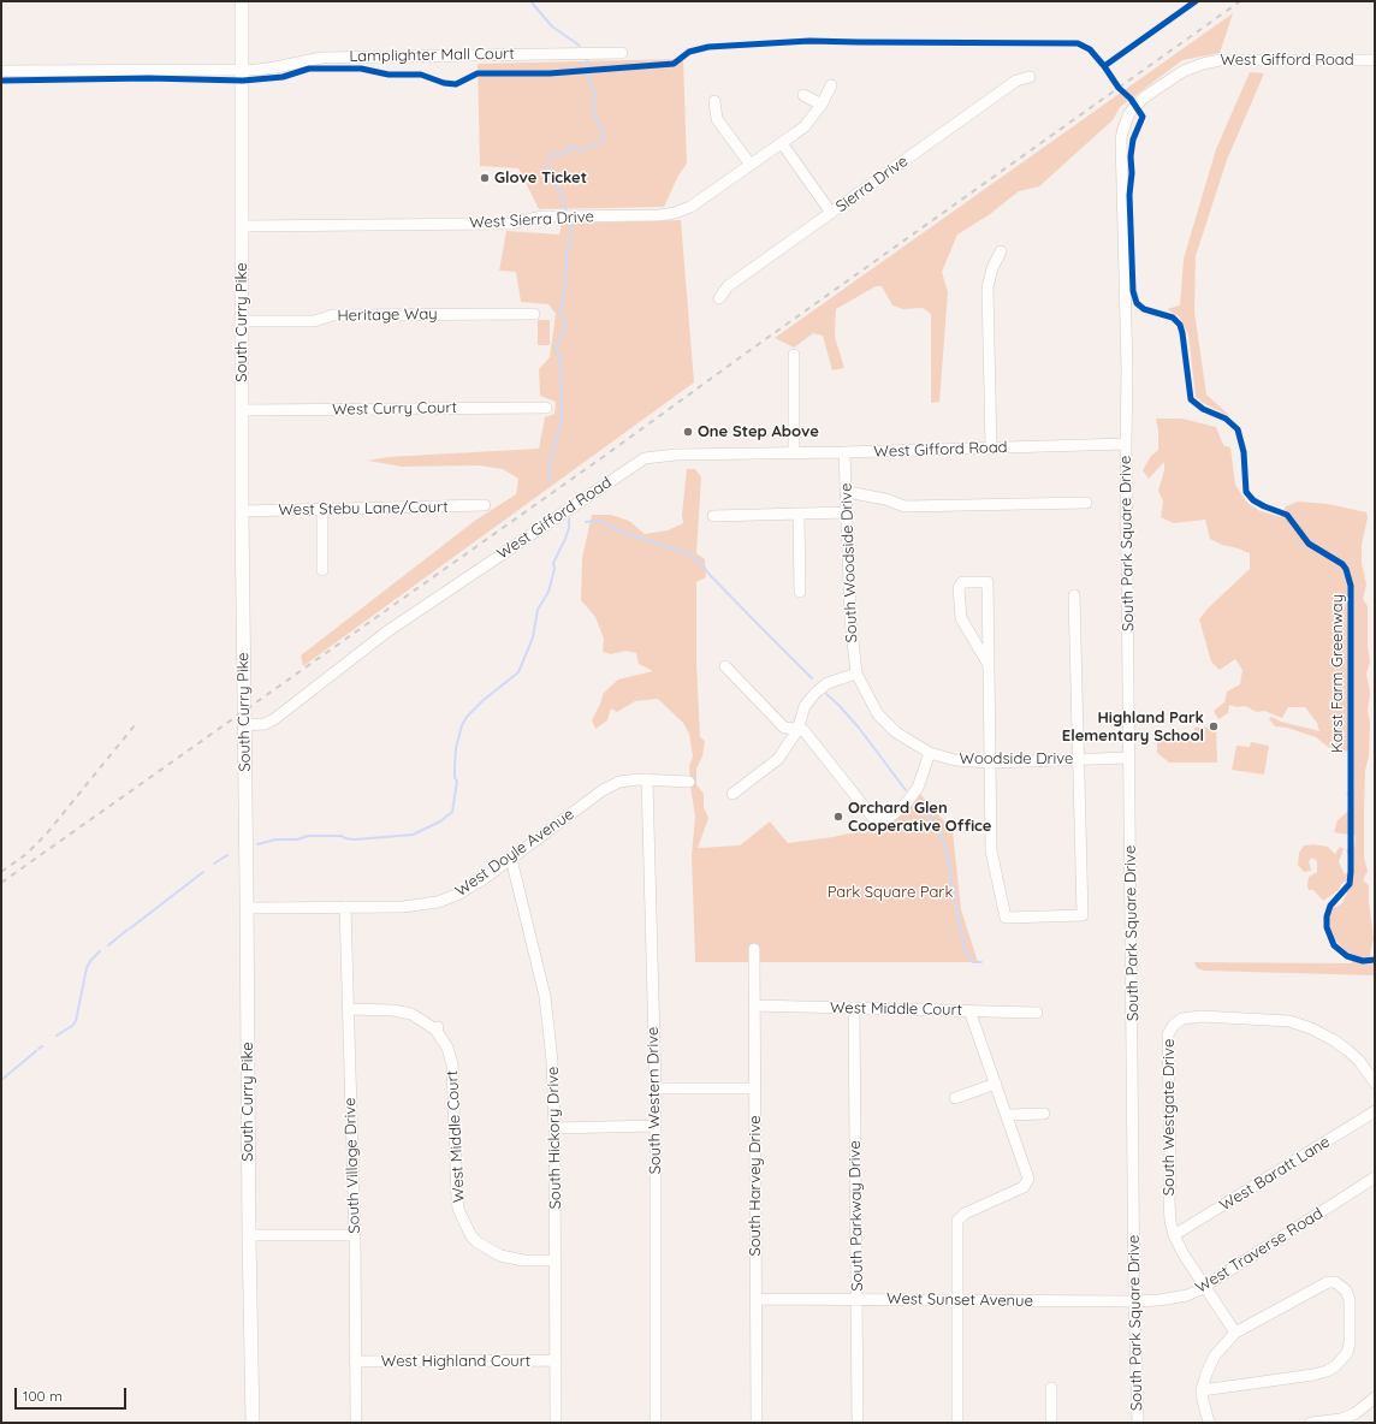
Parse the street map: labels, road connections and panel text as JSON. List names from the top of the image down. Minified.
{"streets":{"main road":["South Curry Pike"],"street":["Lamplighter Mall Court","West Gifford Road","Sierra Drive","West Sierra Drive","Heritage Way","West Curry Court","West Stebu Lane/Court","South Park Square Drive","South Woodside Drive","Woodside Drive","West Doyle Avenue","West Middle Court","South Western Drive","South Westgate Drive","South Hickory Drive","South Village Drive","West Baratt Lane","South Harvey Drive","South Parkway Drive","West Traverse Road","West Sunset Avenue","West Highland Court"],"cycle path":["Karst Farm Greenway"]},"crossings":[["Lamplighter Mall Court","South Curry Pike"],["West Gifford Road","South Curry Pike"],["West Gifford Road","South Park Square Drive"],["West Gifford Road","South Woodside Drive"],["West Sierra Drive","South Curry Pike"],["Heritage Way","South Curry Pike"],["South Curry Pike","West Curry Court"],["South Curry Pike","West Stebu Lane/Court"],["South Curry Pike","West Doyle Avenue"],["South Park Square Drive","Woodside Drive"],["South Park Square Drive","West Traverse Road"],["South Park Square Drive","West Sunset Avenue"],["South Woodside Drive","Woodside Drive"],["West Doyle Avenue","South Western Drive"],["West Doyle Avenue","South Hickory Drive"],["West Doyle Avenue","South Village Drive"],["West Middle Court","South Hickory Drive"],["West Middle Court","South Village Drive"],["West Middle Court","South Harvey Drive"],["West Middle Court","South Parkway Drive"],["South Westgate Drive","West Baratt Lane"],["South Westgate Drive","West Traverse Road"],["South Hickory Drive","West Highland Court"],["South Village Drive","West Highland Court"],["South Harvey Drive","West Sunset Avenue"],["South Parkway Drive","West Sunset Avenue"],["West Traverse Road","West Sunset Avenue"]],"parks":["Park Square Park"],"places":["Glove Ticket","One Step Above","Highland Park Elementary School","Orchard Glen Cooperative Office"],"scale_bar":"100 m"}
